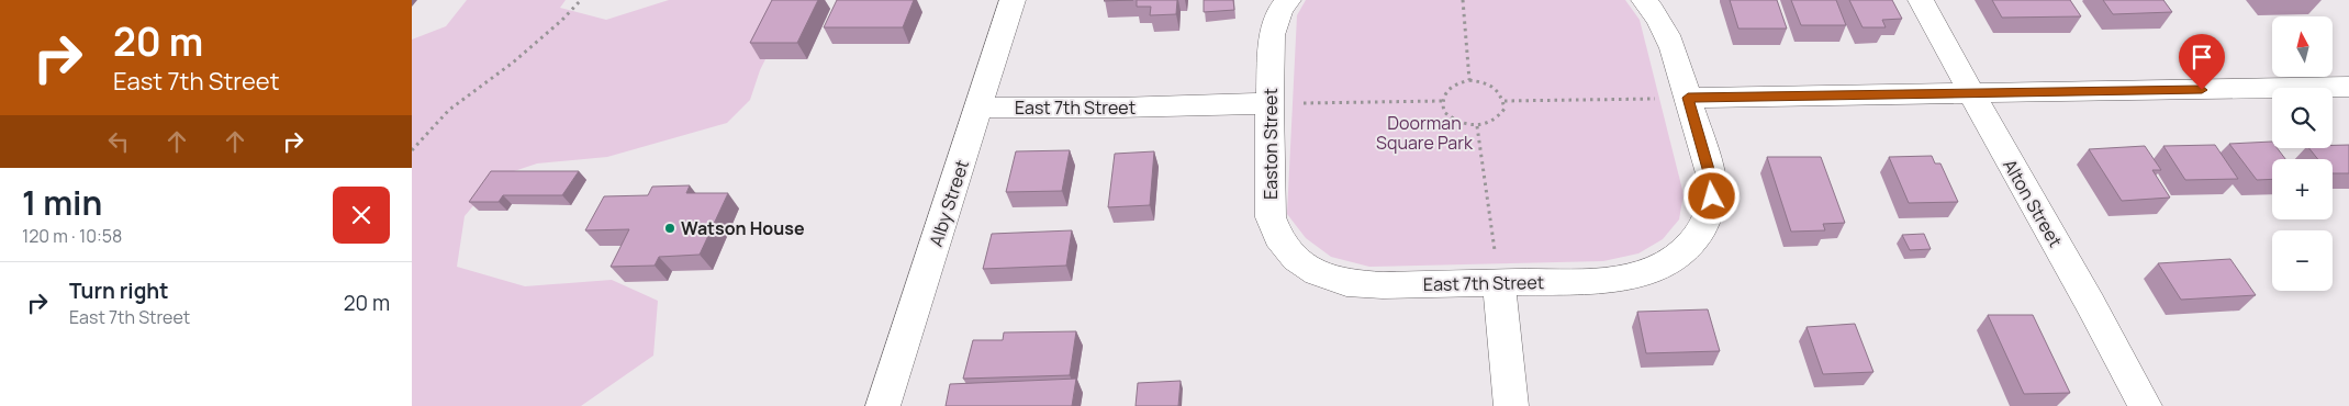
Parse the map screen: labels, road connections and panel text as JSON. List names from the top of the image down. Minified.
{"streets":{"street":["East 7th Street","Easton Street","Alby Street","Alton Street"]},"crossings":[["East 7th Street","Easton Street"],["East 7th Street","Alby Street"]],"parks":["Doorman Square Park"],"places":["Watson House"],"north":"top","page":{"turn":["20 m","East 7th Street"],"map_buttons":["+","−"],"heading":["1 min","120 m · 10:58"],"list":[{"name":"Turn right","note":"East 7th Street","value":"20 m"}]}}
